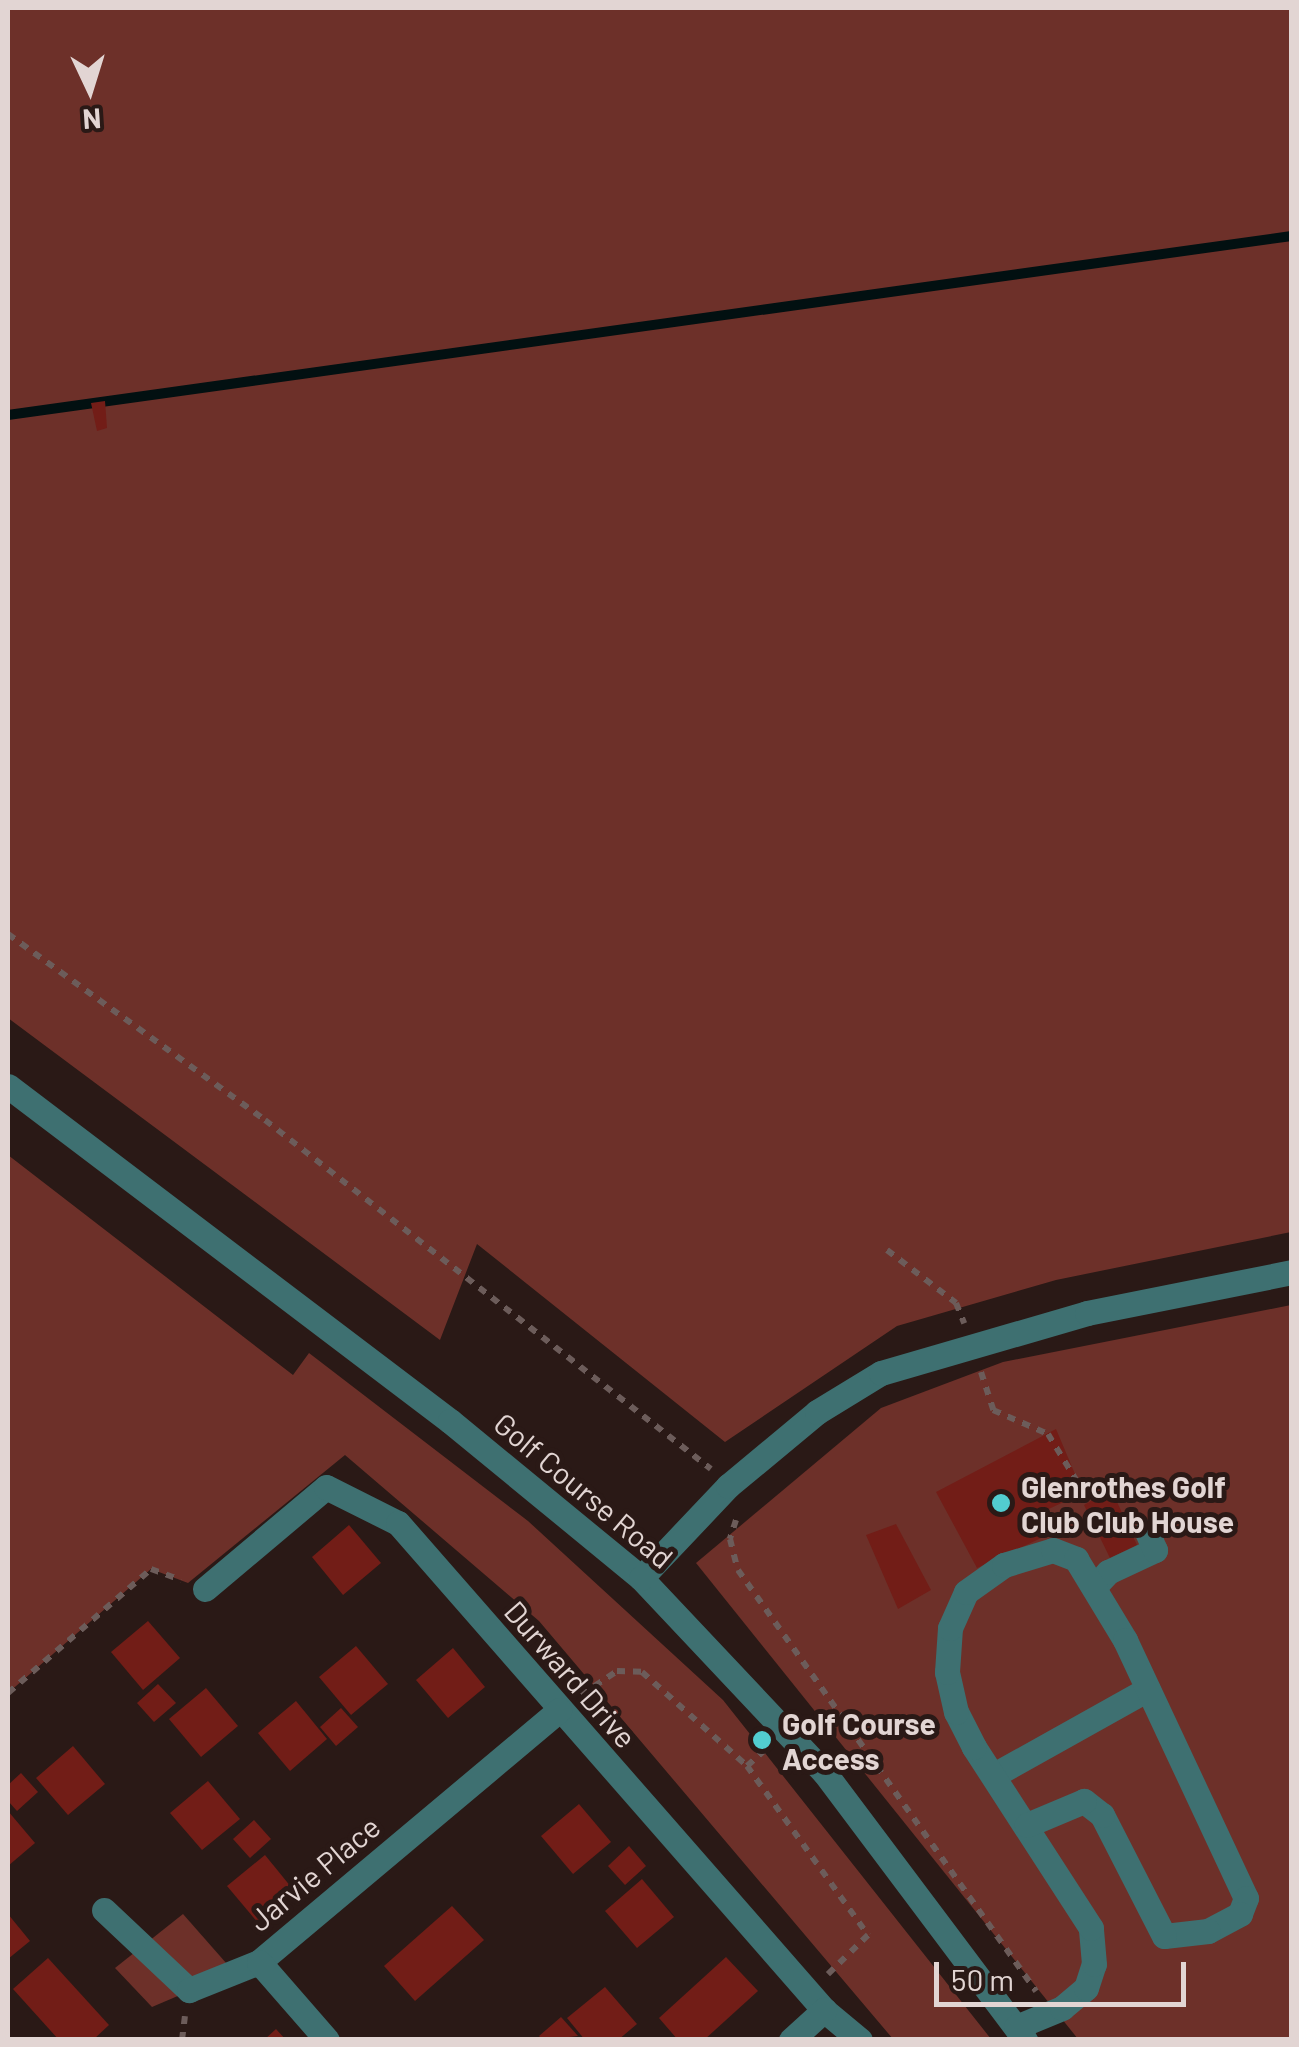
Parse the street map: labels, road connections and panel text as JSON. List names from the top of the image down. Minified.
{"streets":{"street":["Golf Course Road","Durward Drive","Jarvie Place"]},"crossings":[["Durward Drive","Jarvie Place"]],"places":["Glenrothes Golf Club Club House","Golf Course Access"],"scale_bar":"50 m","north":"bottom"}
